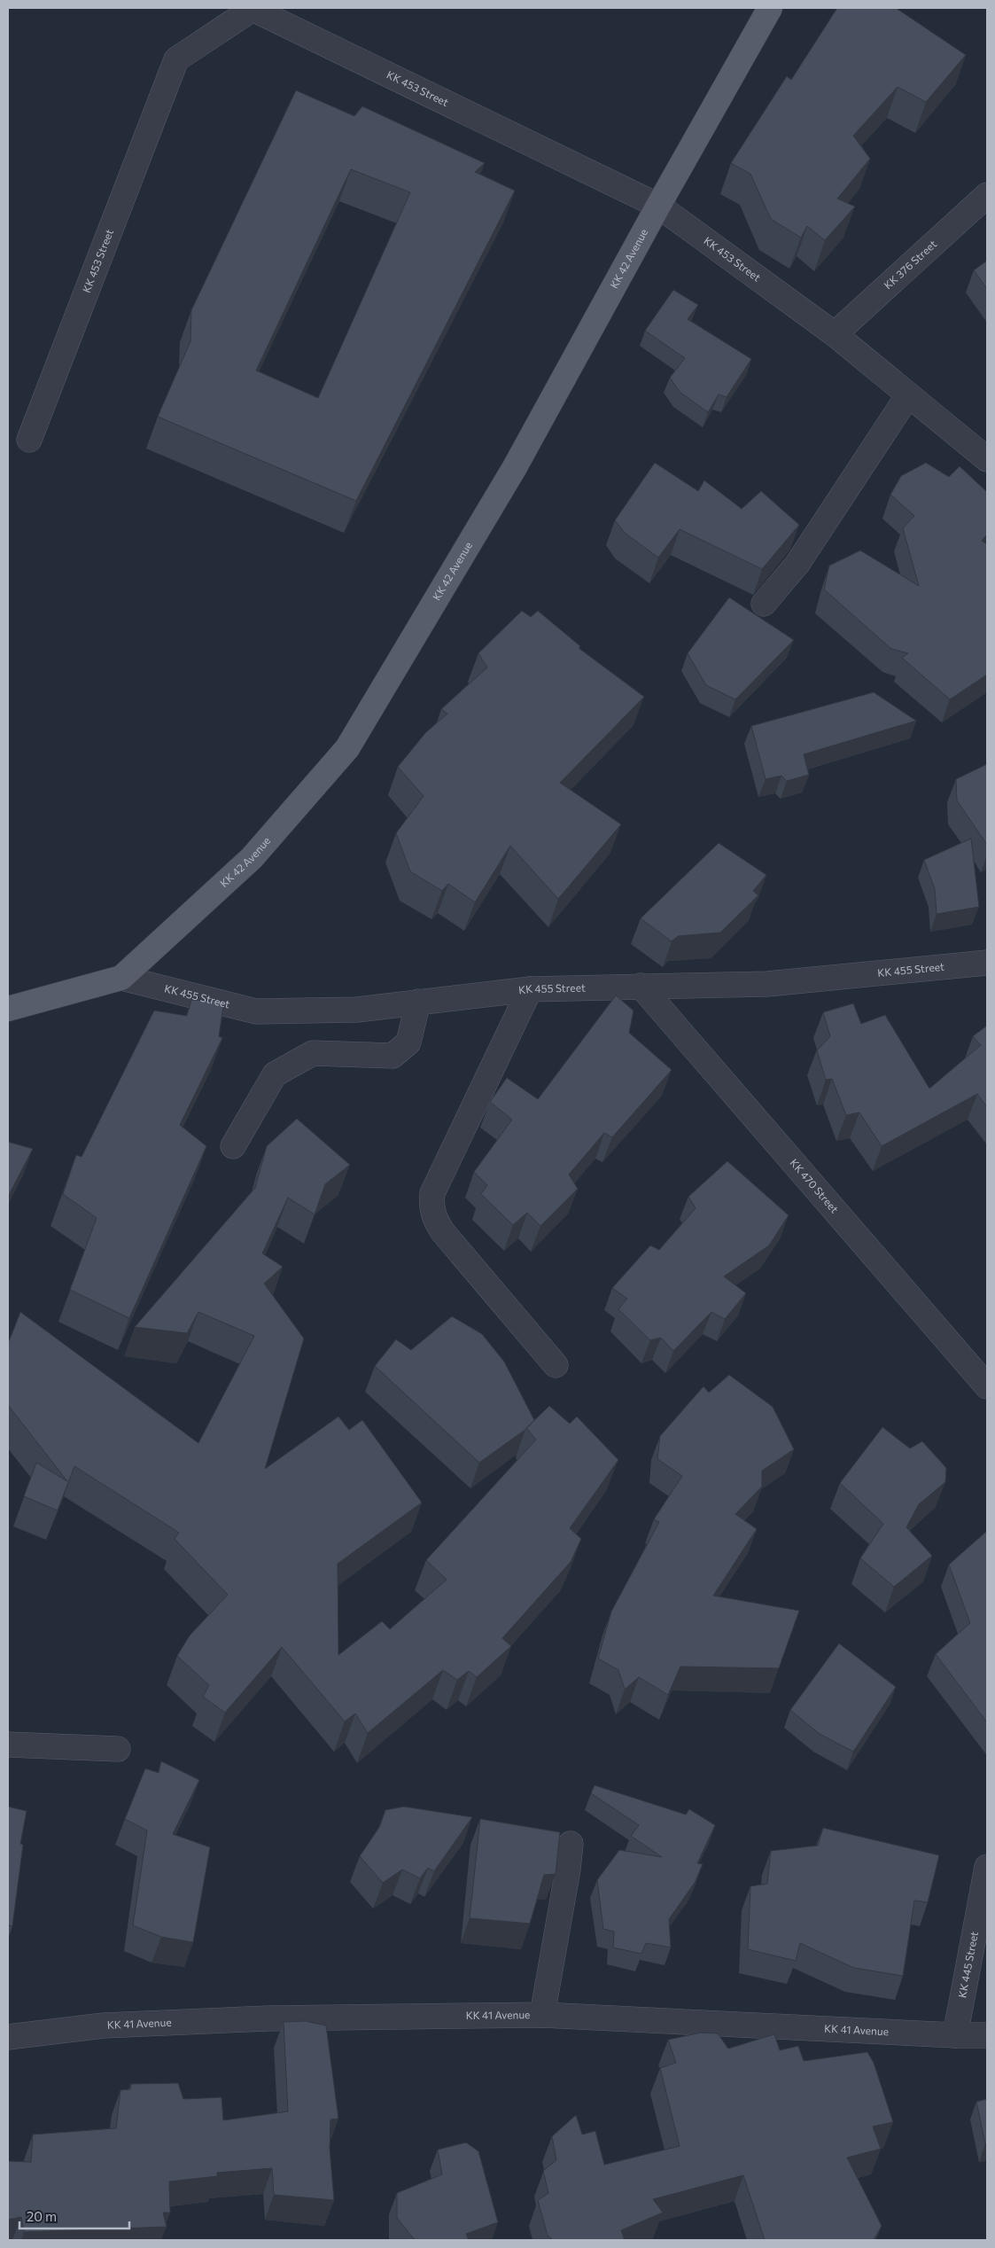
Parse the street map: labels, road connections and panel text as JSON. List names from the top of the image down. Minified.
{"streets":{"main road":["KK 42 Avenue"],"street":["KK 453 Street","KK 376 Street","KK 455 Street","KK 470 Street","KK 445 Street","KK 41 Avenue"]},"crossings":[["KK 453 Street","KK 42 Avenue"],["KK 453 Street","KK 376 Street"],["KK 42 Avenue","KK 455 Street"],["KK 455 Street","KK 470 Street"],["KK 445 Street","KK 41 Avenue"]],"scale_bar":"20 m"}
